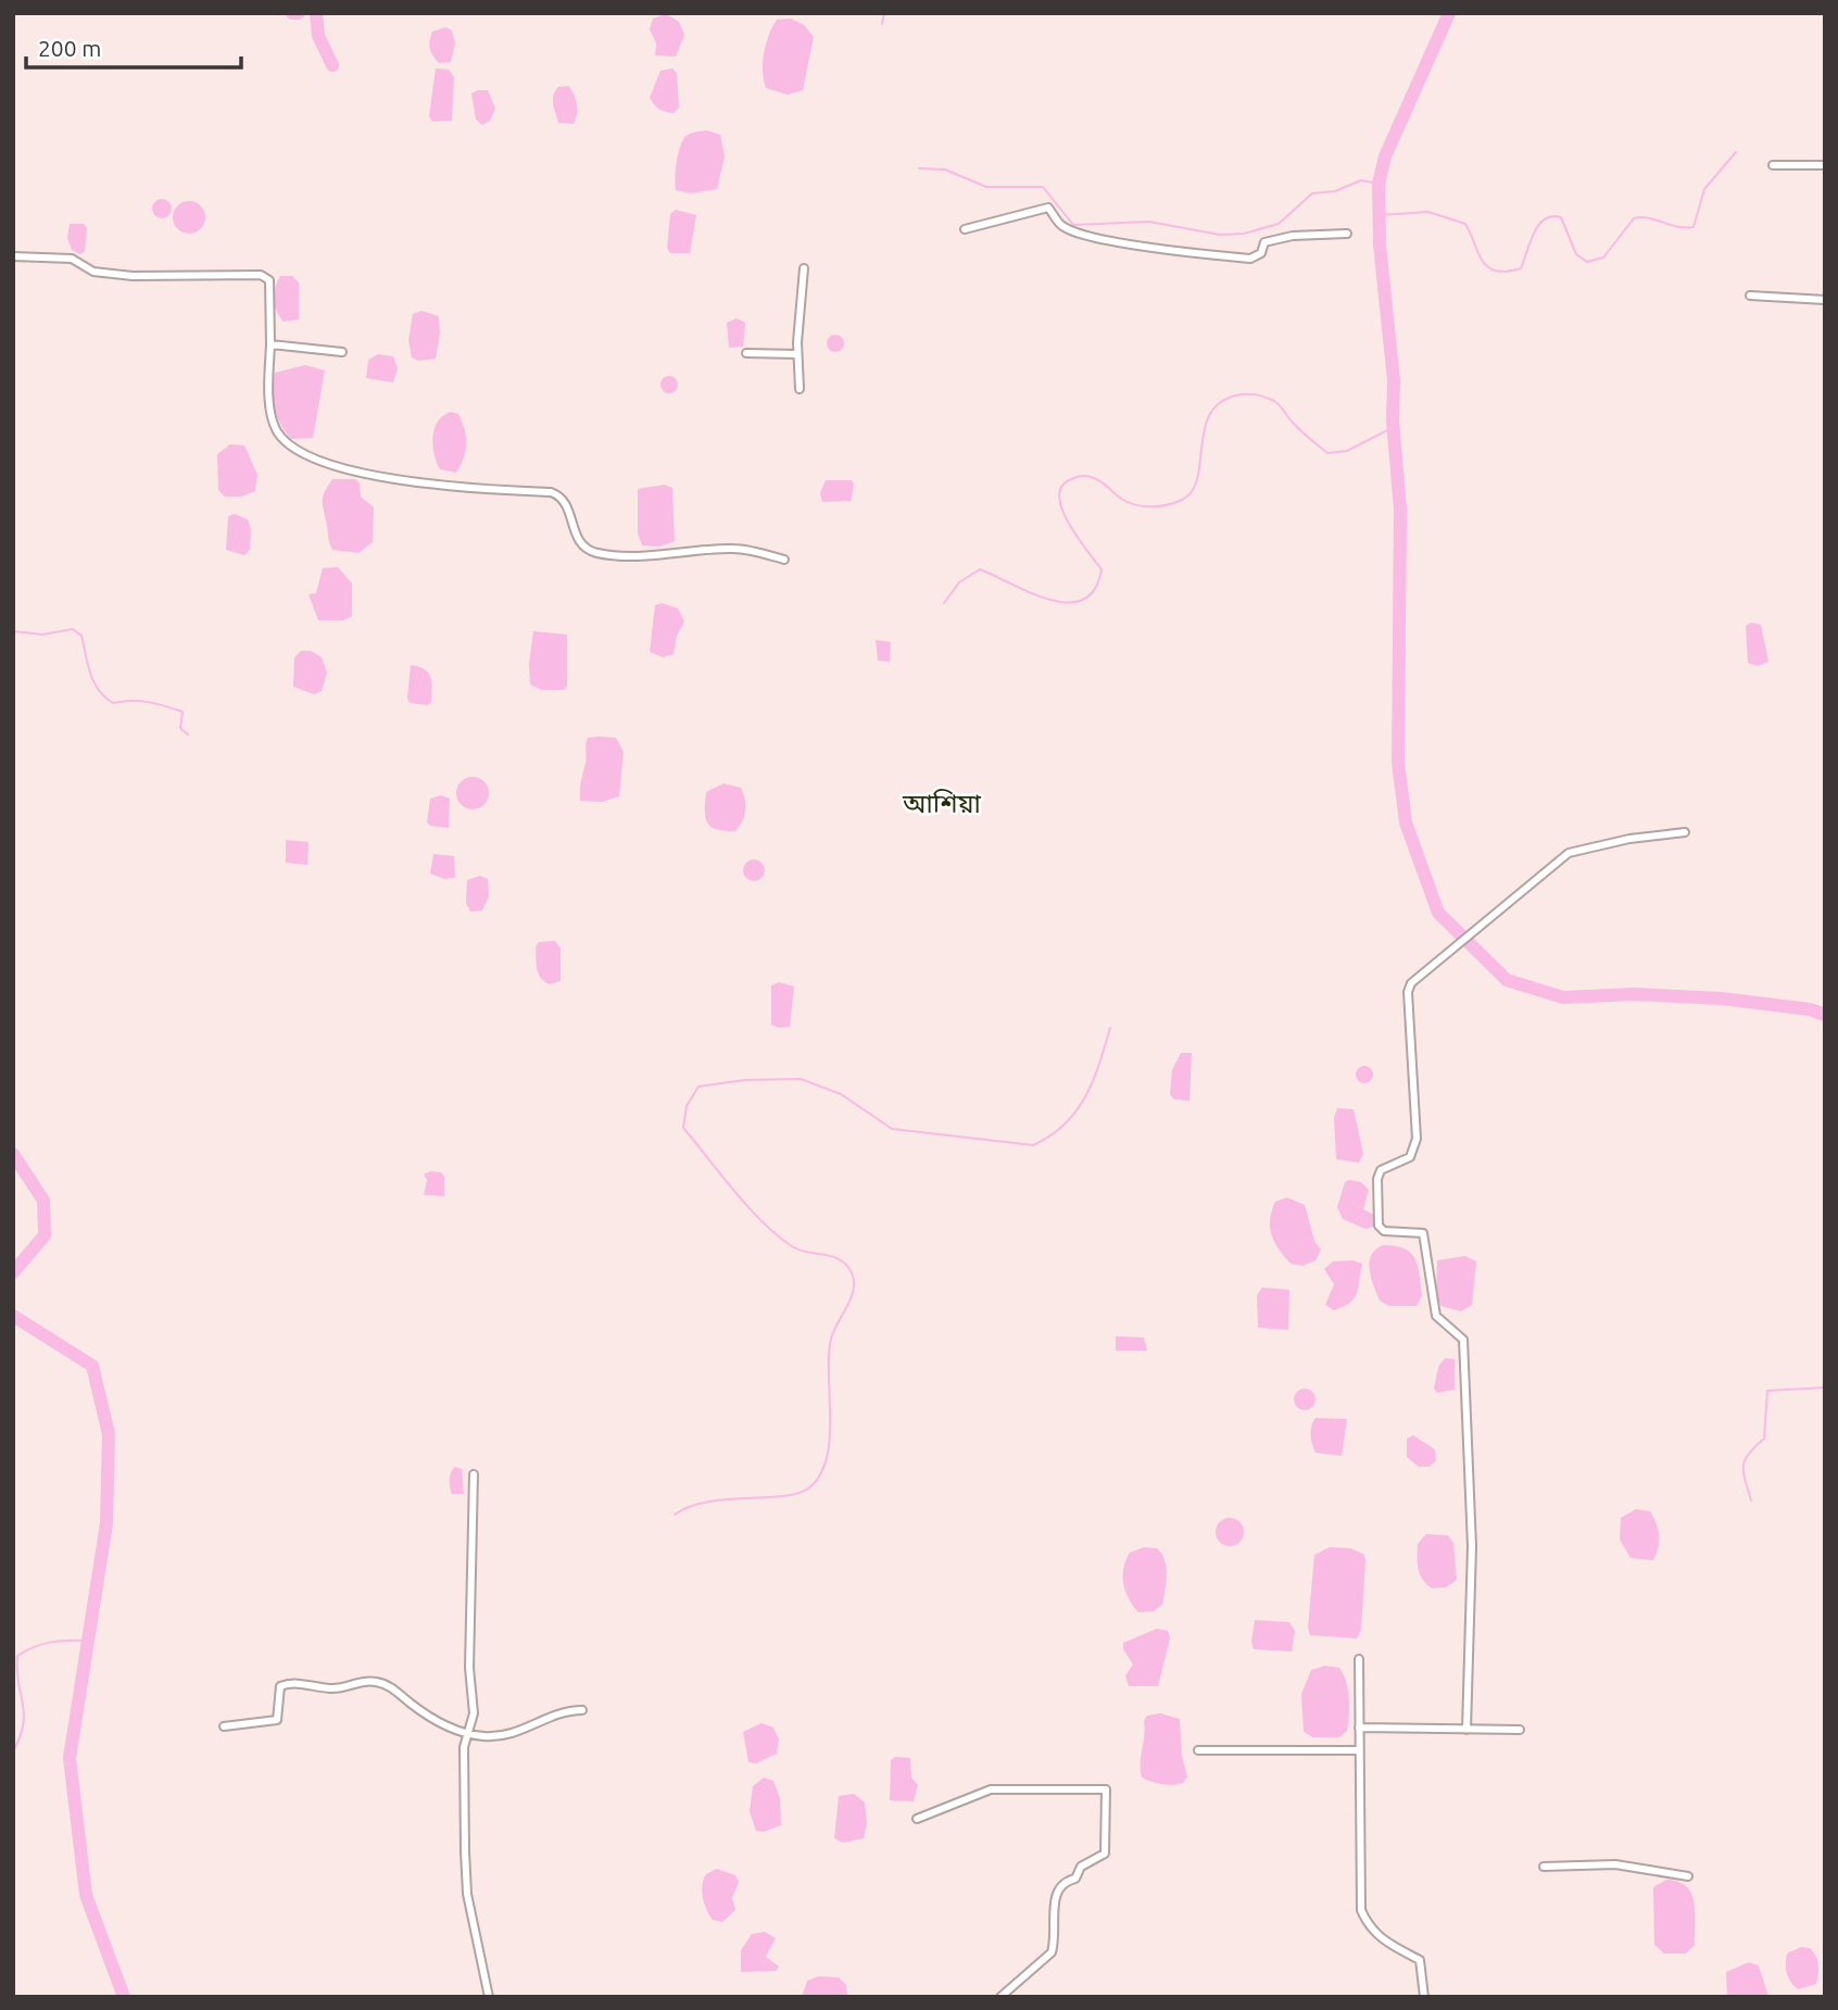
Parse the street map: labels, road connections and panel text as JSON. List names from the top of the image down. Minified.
{"districts":["আশিয়া"],"scale_bar":"200 m"}
